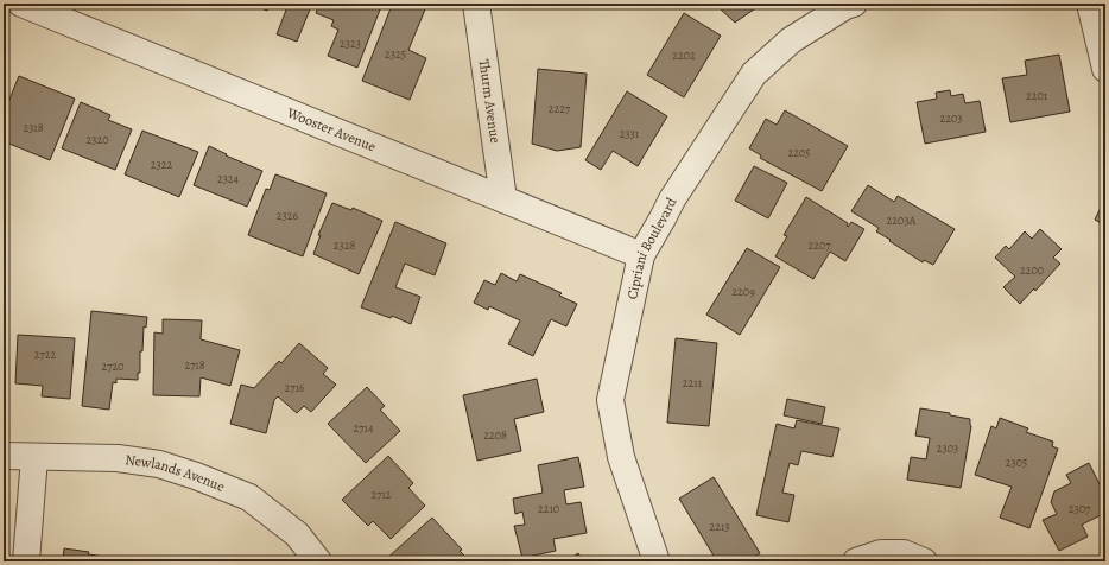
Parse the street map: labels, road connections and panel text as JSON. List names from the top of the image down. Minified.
{"streets":{"street":["Thurm Avenue","Wooster Avenue","Cipriani Boulevard","Newlands Avenue"]},"crossings":[["Thurm Avenue","Wooster Avenue"],["Wooster Avenue","Cipriani Boulevard"]],"house_numbers":["2323","2325","2202","2201","2227","2203","2318","2331","2320","2205","2322","2324","2326","2203A","2328","2207","2200","2209","2722","2718","2720","2211","2716","2714","2208","2303","2305","2712","2210","2307","2213"]}
